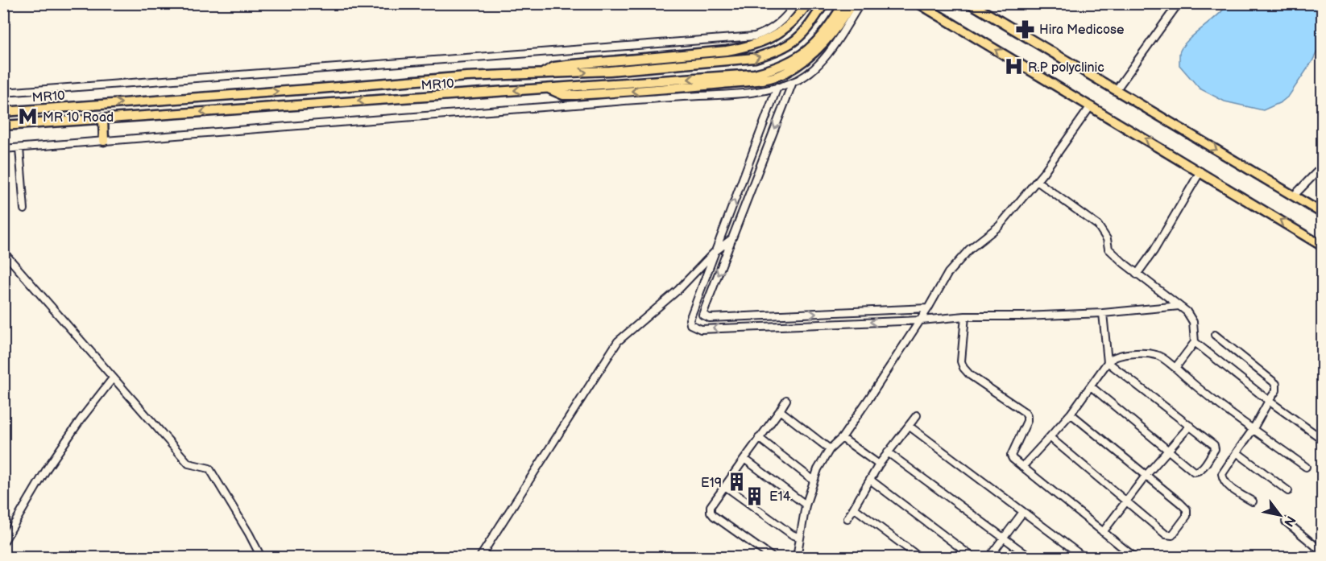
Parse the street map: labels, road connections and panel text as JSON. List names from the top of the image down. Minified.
{"streets":{"main road":["MR10"]},"places":{"pharmacy":["Hira Medicose"],"hospital":["R.P polyclinic"],"metro station":["MR 10 Road"],"building":["E19","E14"]},"north":"bottom right"}
